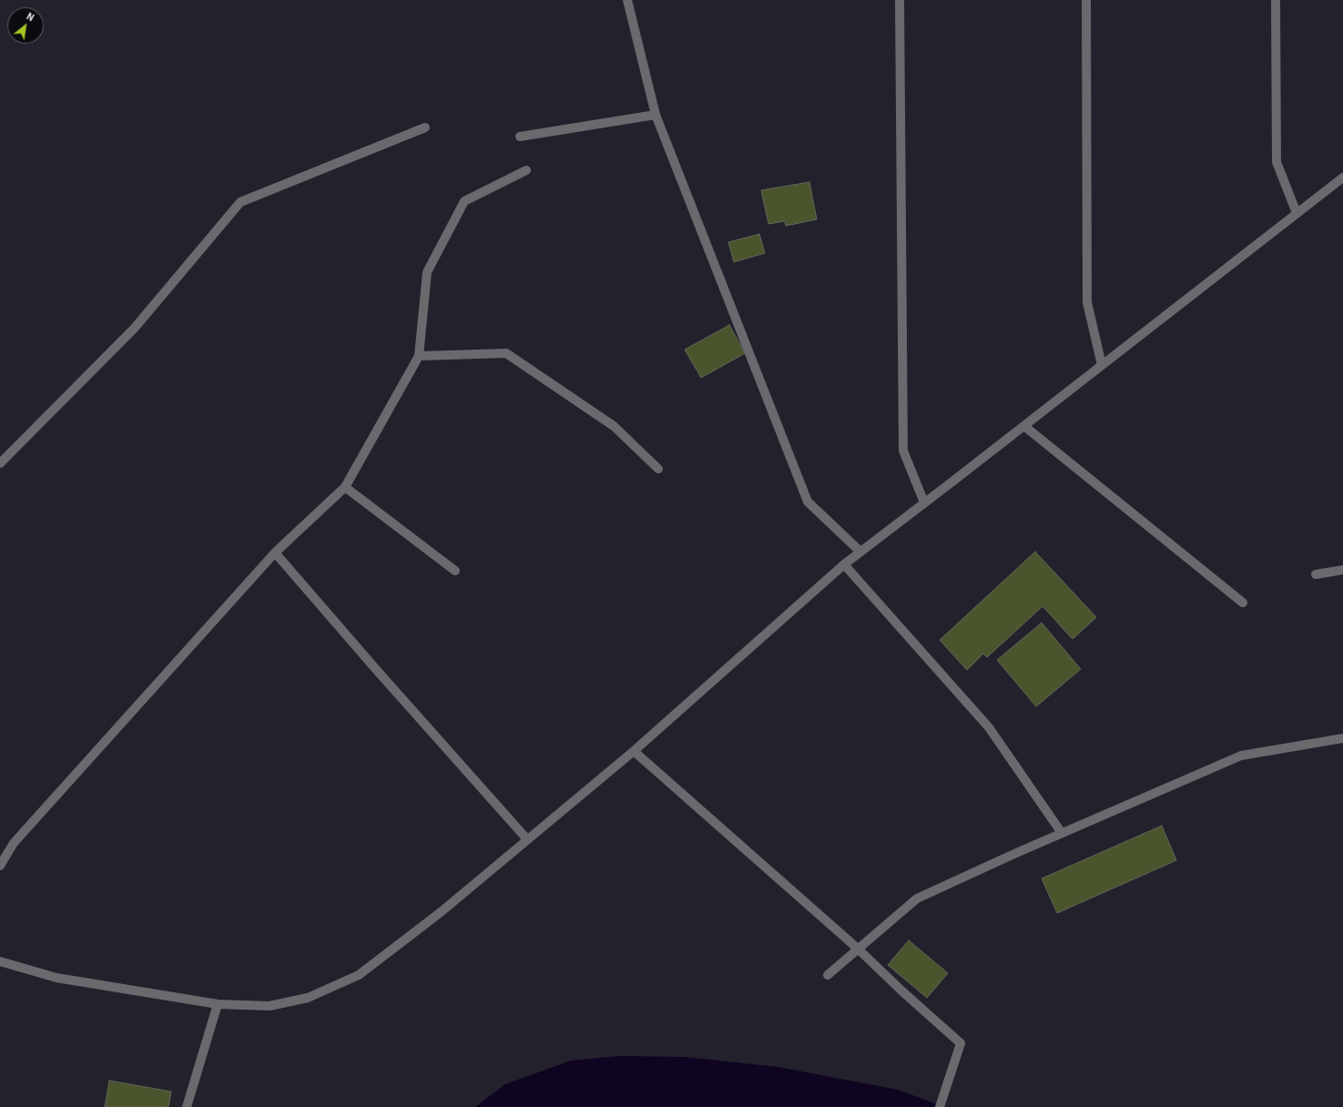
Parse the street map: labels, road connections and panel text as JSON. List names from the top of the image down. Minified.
{"north":"top right"}
